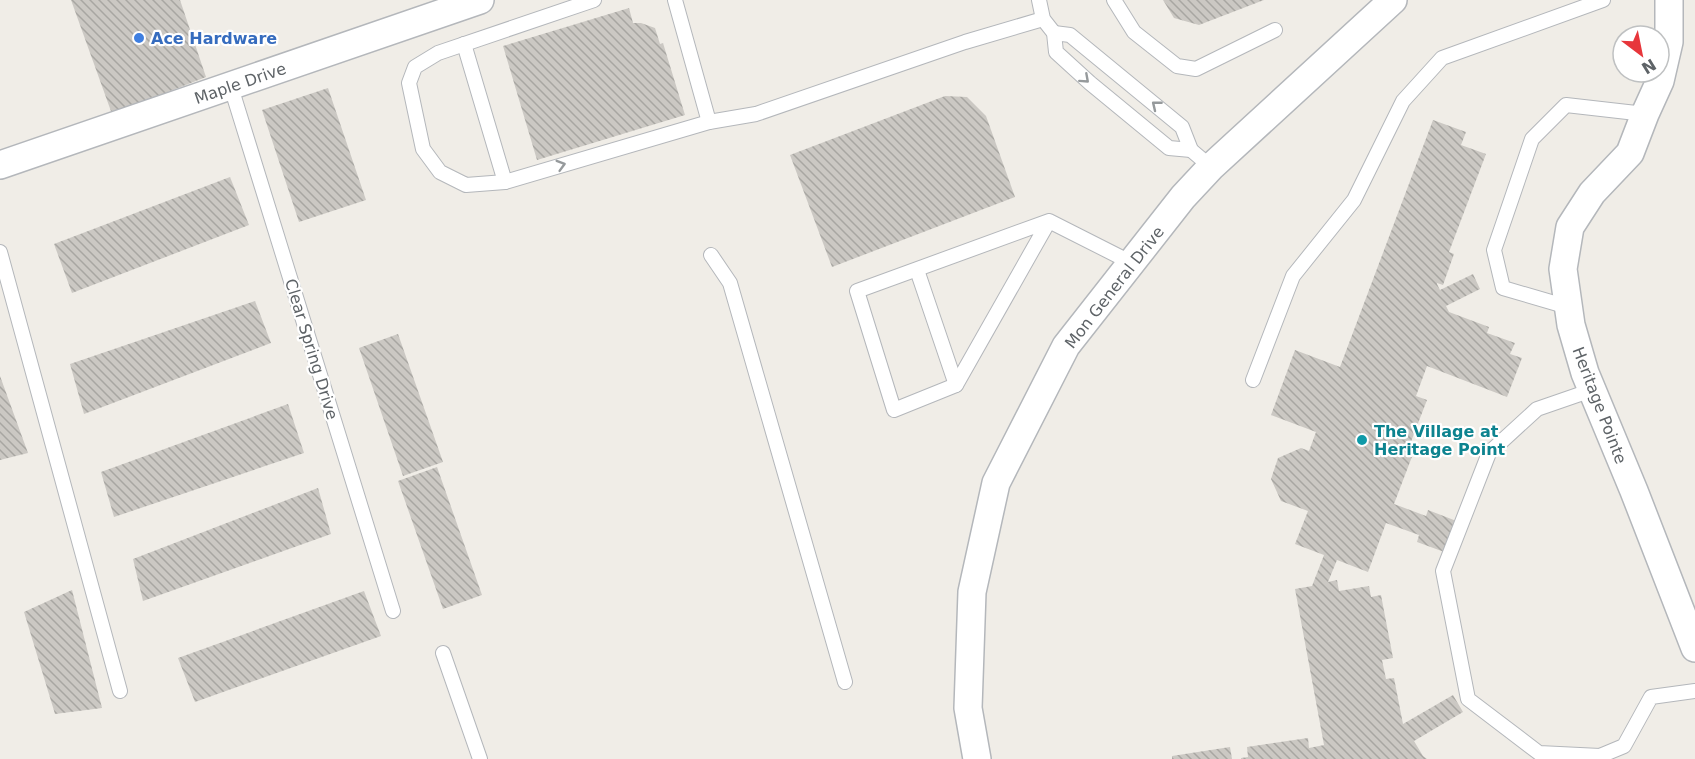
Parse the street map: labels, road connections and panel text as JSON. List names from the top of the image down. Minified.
{"streets":{"street":["Maple Drive","Mon General Drive","Heritage Pointe"],"lane":["Clear Spring Drive"]},"crossings":[["Maple Drive","Clear Spring Drive"]],"places":["Ace Hardware","The Village at Heritage Point"],"north":"bottom right"}
